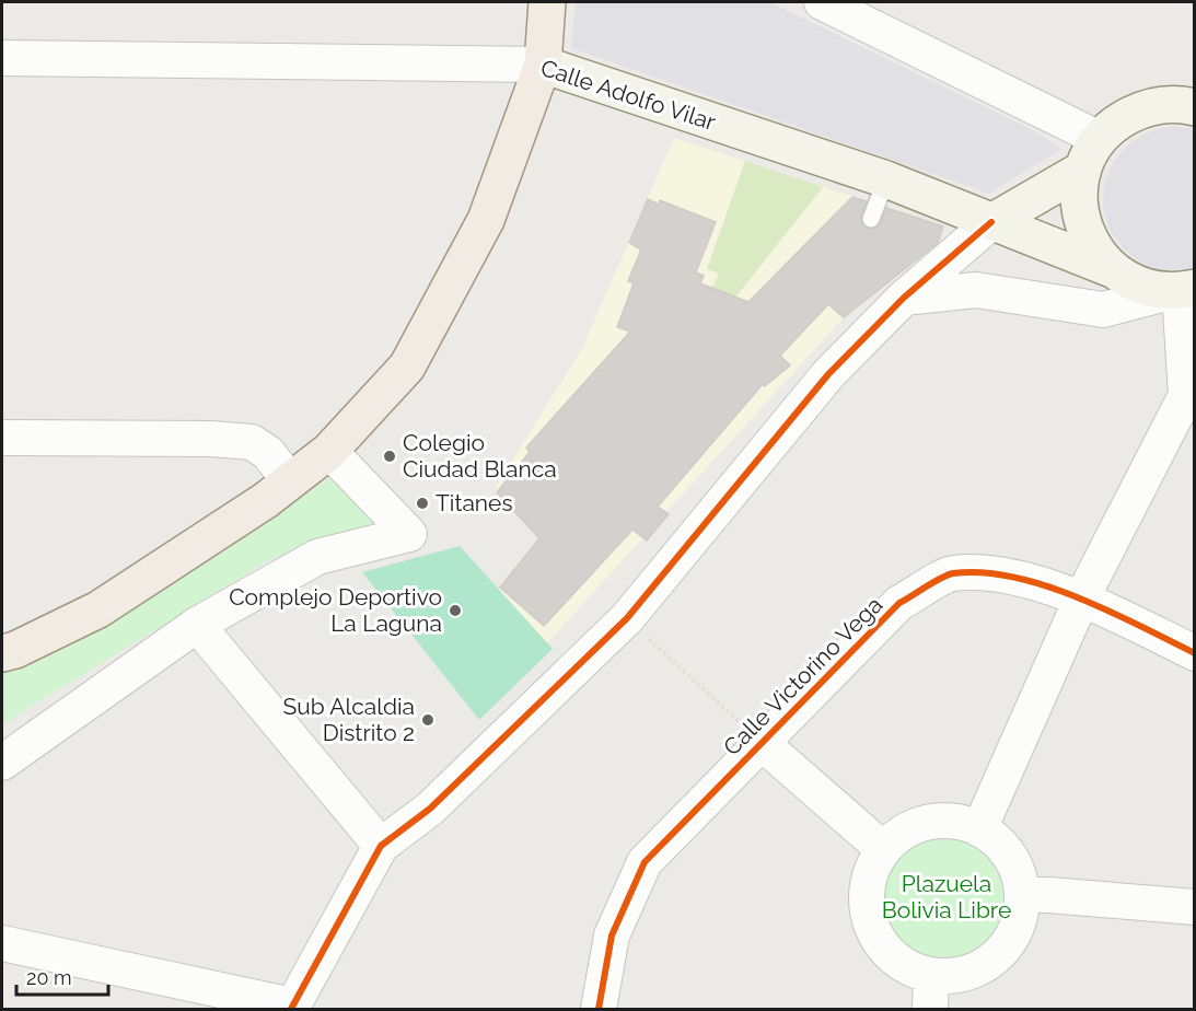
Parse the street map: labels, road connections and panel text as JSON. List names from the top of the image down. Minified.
{"streets":{"main road":["Calle Adolfo Vilar"],"street":["Calle Victorino Vega"]},"parks":["Plazuela Bolivia Libre"],"places":["Colegio Ciudad Blanca","Titanes","Complejo Deportivo La Laguna","Sub Alcaldia Distrito 2"],"scale_bar":"20 m"}
